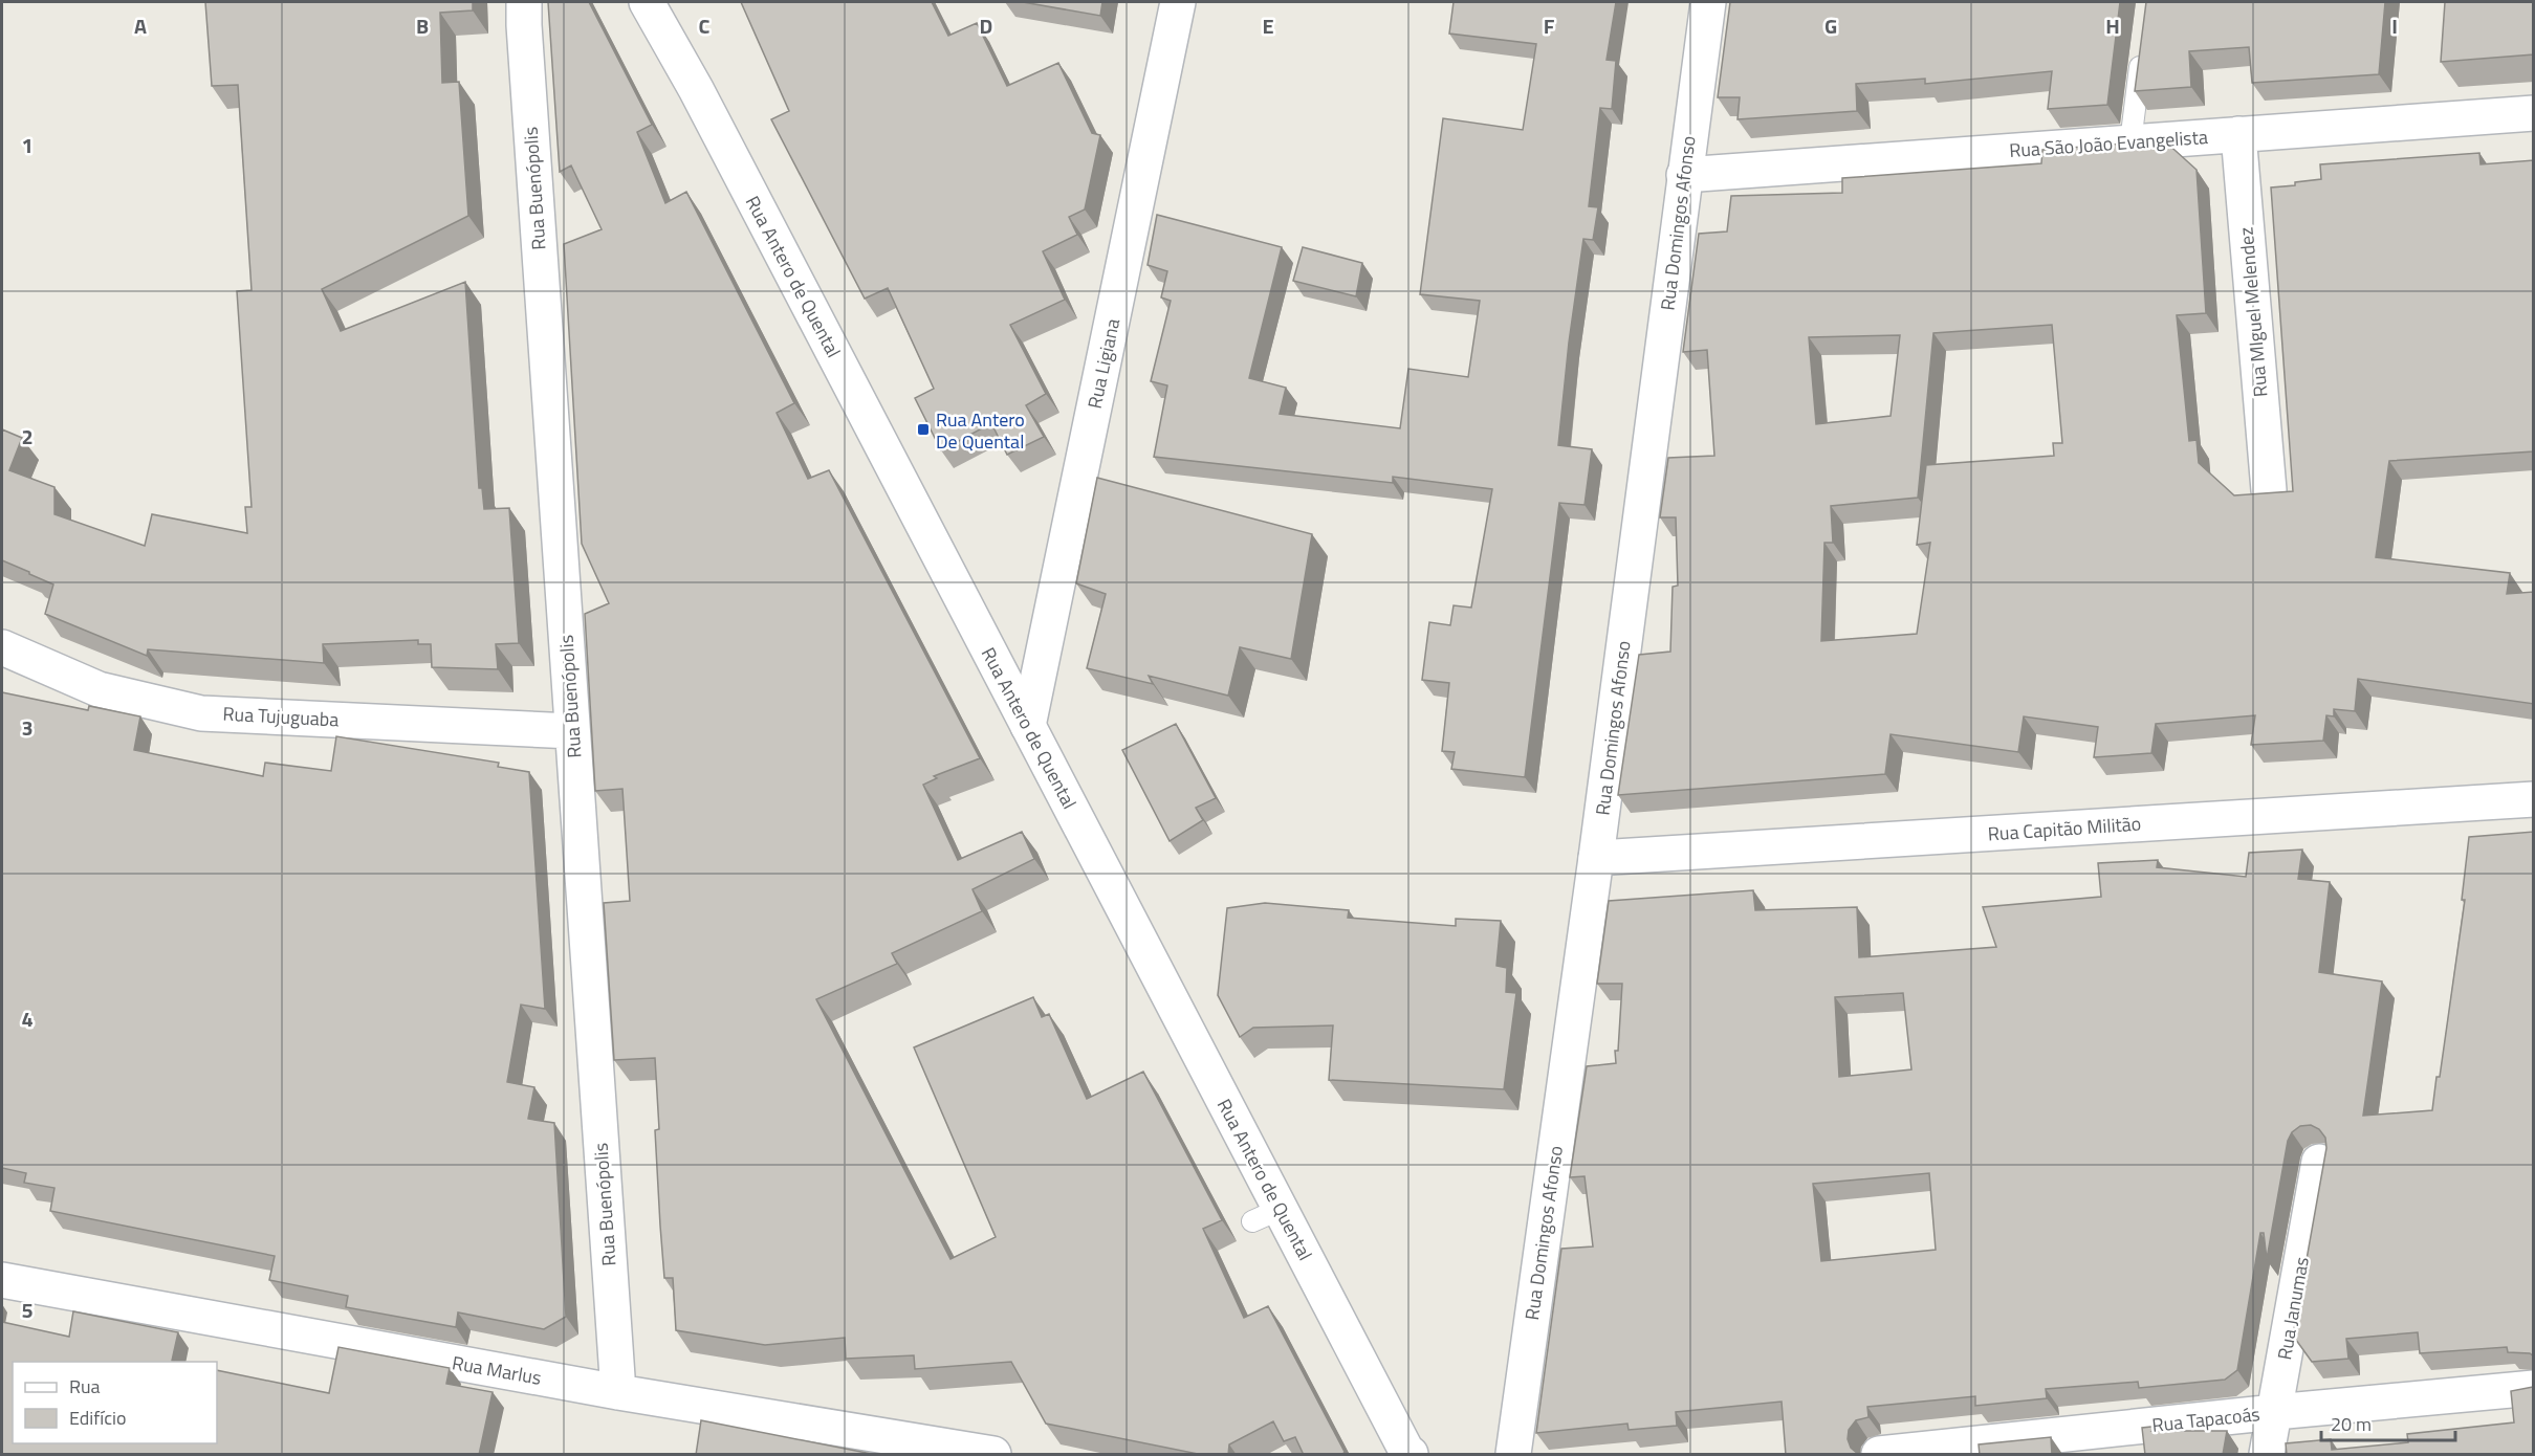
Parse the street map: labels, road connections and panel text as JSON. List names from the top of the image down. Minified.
{"streets":{"street":["Rua São João Evangelista","Rua Buenópolis","Rua Domingos Afonso","Rua Antero de Quental","Rua MIguel Melendez","Rua Ligiana","Rua Tujuguaba","Rua Capitão Militão","Rua Janumas","Rua Marlus","Rua Tapacoás"]},"crossings":[["Rua São João Evangelista","Rua Domingos Afonso"],["Rua São João Evangelista","Rua MIguel Melendez"],["Rua Buenópolis","Rua Tujuguaba"],["Rua Buenópolis","Rua Marlus"],["Rua Domingos Afonso","Rua Capitão Militão"],["Rua Antero de Quental","Rua Ligiana"],["Rua Janumas","Rua Tapacoás"]],"places":{"transit":["Rua Antero De Quental"]},"legend":["Rua","Edifício"],"scale_bar":"20 m","grid":{"columns":["A","B","C","D","E","F","G","H","I"],"rows":["1","2","3","4","5"]}}
